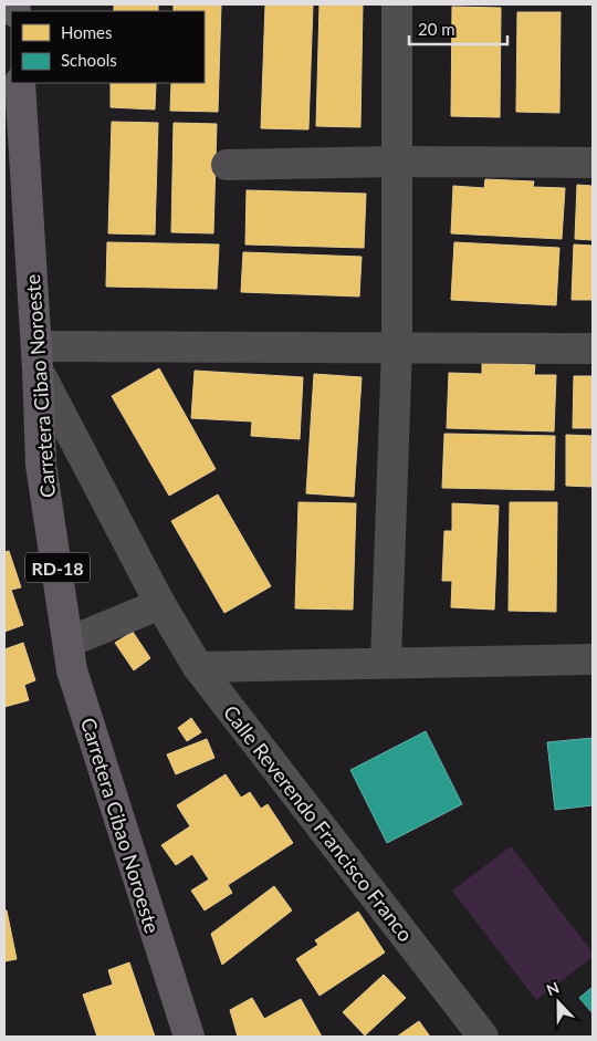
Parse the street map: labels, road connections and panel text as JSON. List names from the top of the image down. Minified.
{"streets":{"main road":["Carretera Cibao Noroeste","RD-18"],"street":["Calle Reverendo Francisco Franco"]},"crossings":[["Carretera Cibao Noroeste","Calle Reverendo Francisco Franco"]],"legend":["Homes","Schools"],"scale_bar":"20 m","north":"top"}
